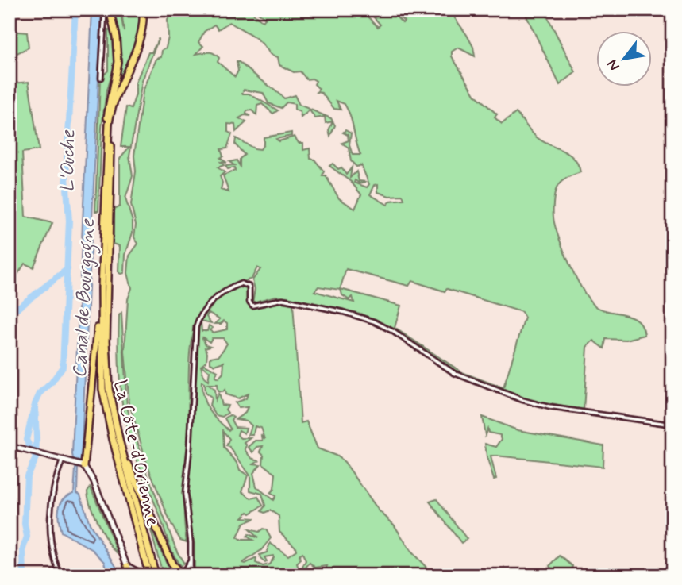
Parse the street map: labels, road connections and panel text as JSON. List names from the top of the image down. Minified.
{"streets":{"highway":["La Côte-d'Orienne"]},"water":["L'Ouche","Canal de Bourgogne"],"north":"bottom left"}
